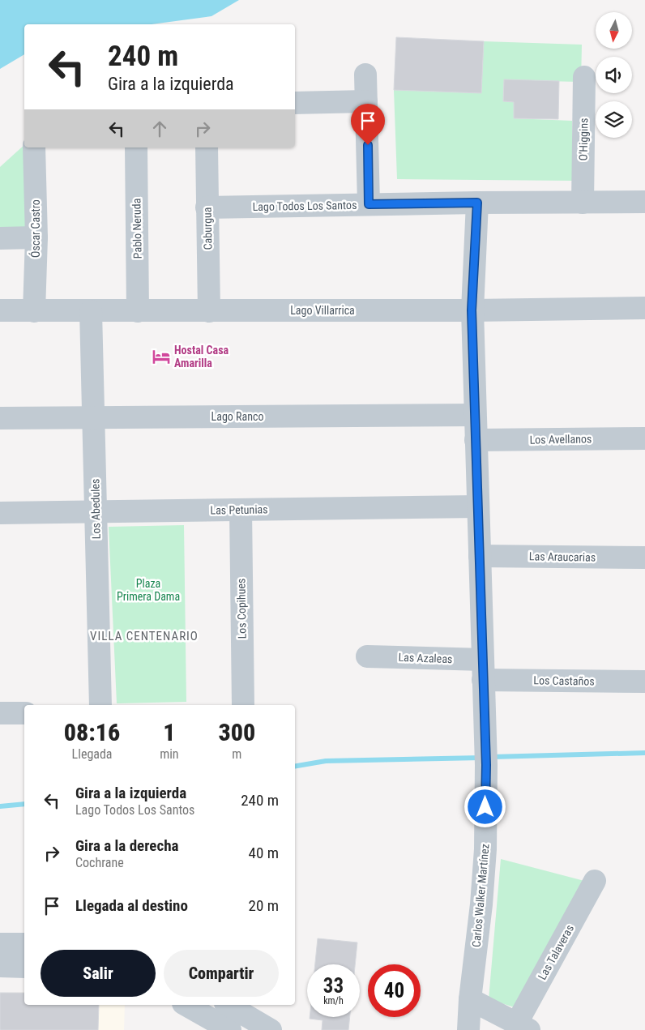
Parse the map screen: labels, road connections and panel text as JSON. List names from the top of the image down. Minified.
{"streets":{"street":["O'Higgins","Lago Todos Los Santos","Óscar Castro","Pablo Neruda","Caburgua","Lago Villarrica","Lago Ranco","Los Avellanos","Los Abedules","Las Petunias","Las Araucarias","Los Copihues","Las Azaleas","Los Castaños","Carlos Walker Martínez","Las Talaveras"]},"crossings":[["O'Higgins","Lago Todos Los Santos"],["Lago Todos Los Santos","Caburgua"],["Lago Todos Los Santos","Carlos Walker Martínez"],["Óscar Castro","Lago Villarrica"],["Pablo Neruda","Lago Villarrica"],["Caburgua","Lago Villarrica"],["Lago Villarrica","Los Abedules"],["Lago Villarrica","Carlos Walker Martínez"],["Lago Ranco","Los Abedules"],["Lago Ranco","Carlos Walker Martínez"],["Los Avellanos","Carlos Walker Martínez"],["Los Abedules","Las Petunias"],["Las Petunias","Los Copihues"],["Las Petunias","Carlos Walker Martínez"],["Las Araucarias","Carlos Walker Martínez"],["Las Azaleas","Los Castaños"],["Las Azaleas","Carlos Walker Martínez"],["Los Castaños","Carlos Walker Martínez"],["Carlos Walker Martínez","Las Talaveras"]],"districts":["VILLA CENTENARIO"],"parks":["Plaza Primera Dama"],"places":{"hotel":["Hostal Casa Amarilla"]},"north":"bottom","page":{"turn":["240 m","Gira a la izquierda"],"eta":["08:16","Llegada","1","min","300","m"],"list":[{"name":"Gira a la izquierda","note":"Lago Todos Los Santos","value":"240 m"},{"name":"Gira a la derecha","note":"Cochrane","value":"40 m"},{"name":"Llegada al destino","value":"20 m"}],"buttons":["Salir","Compartir"],"speed":"33 km/h","limit":"40"}}
